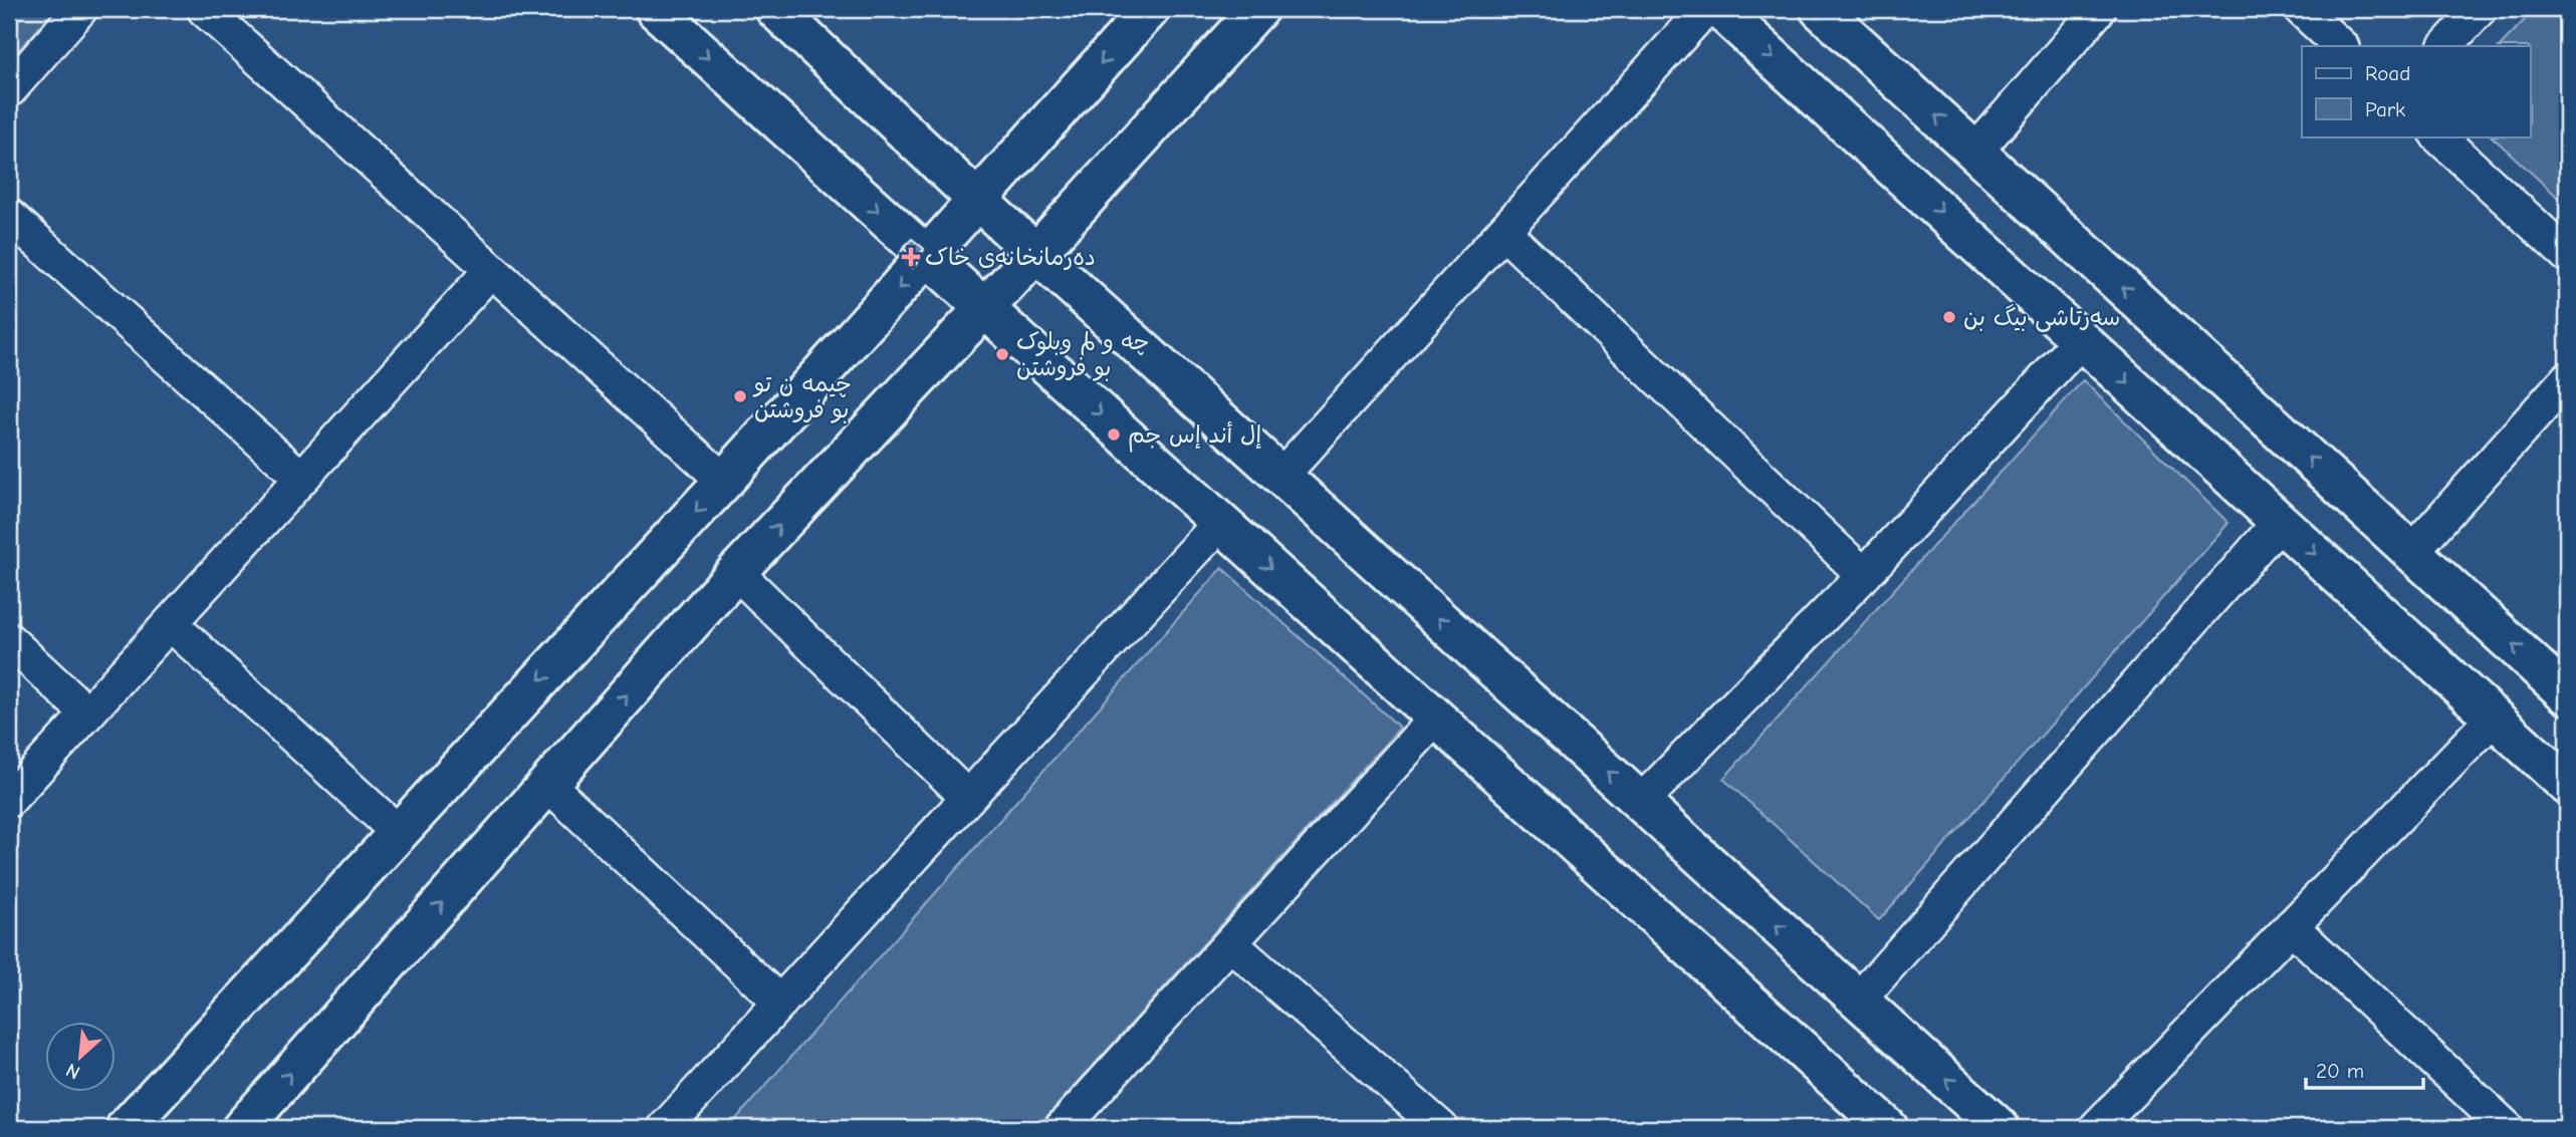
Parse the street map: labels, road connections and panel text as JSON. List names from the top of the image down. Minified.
{"places":{"health":["دەرمانخانەی خاک"],"other":["سەرتاشی بیگ بن","چه و لم وبلوک بو فروشتن","چیمه ن تو بو فروشتن","إل أند إس جم"]},"legend":["Road","Park"],"scale_bar":"20 m","north":"bottom left"}
